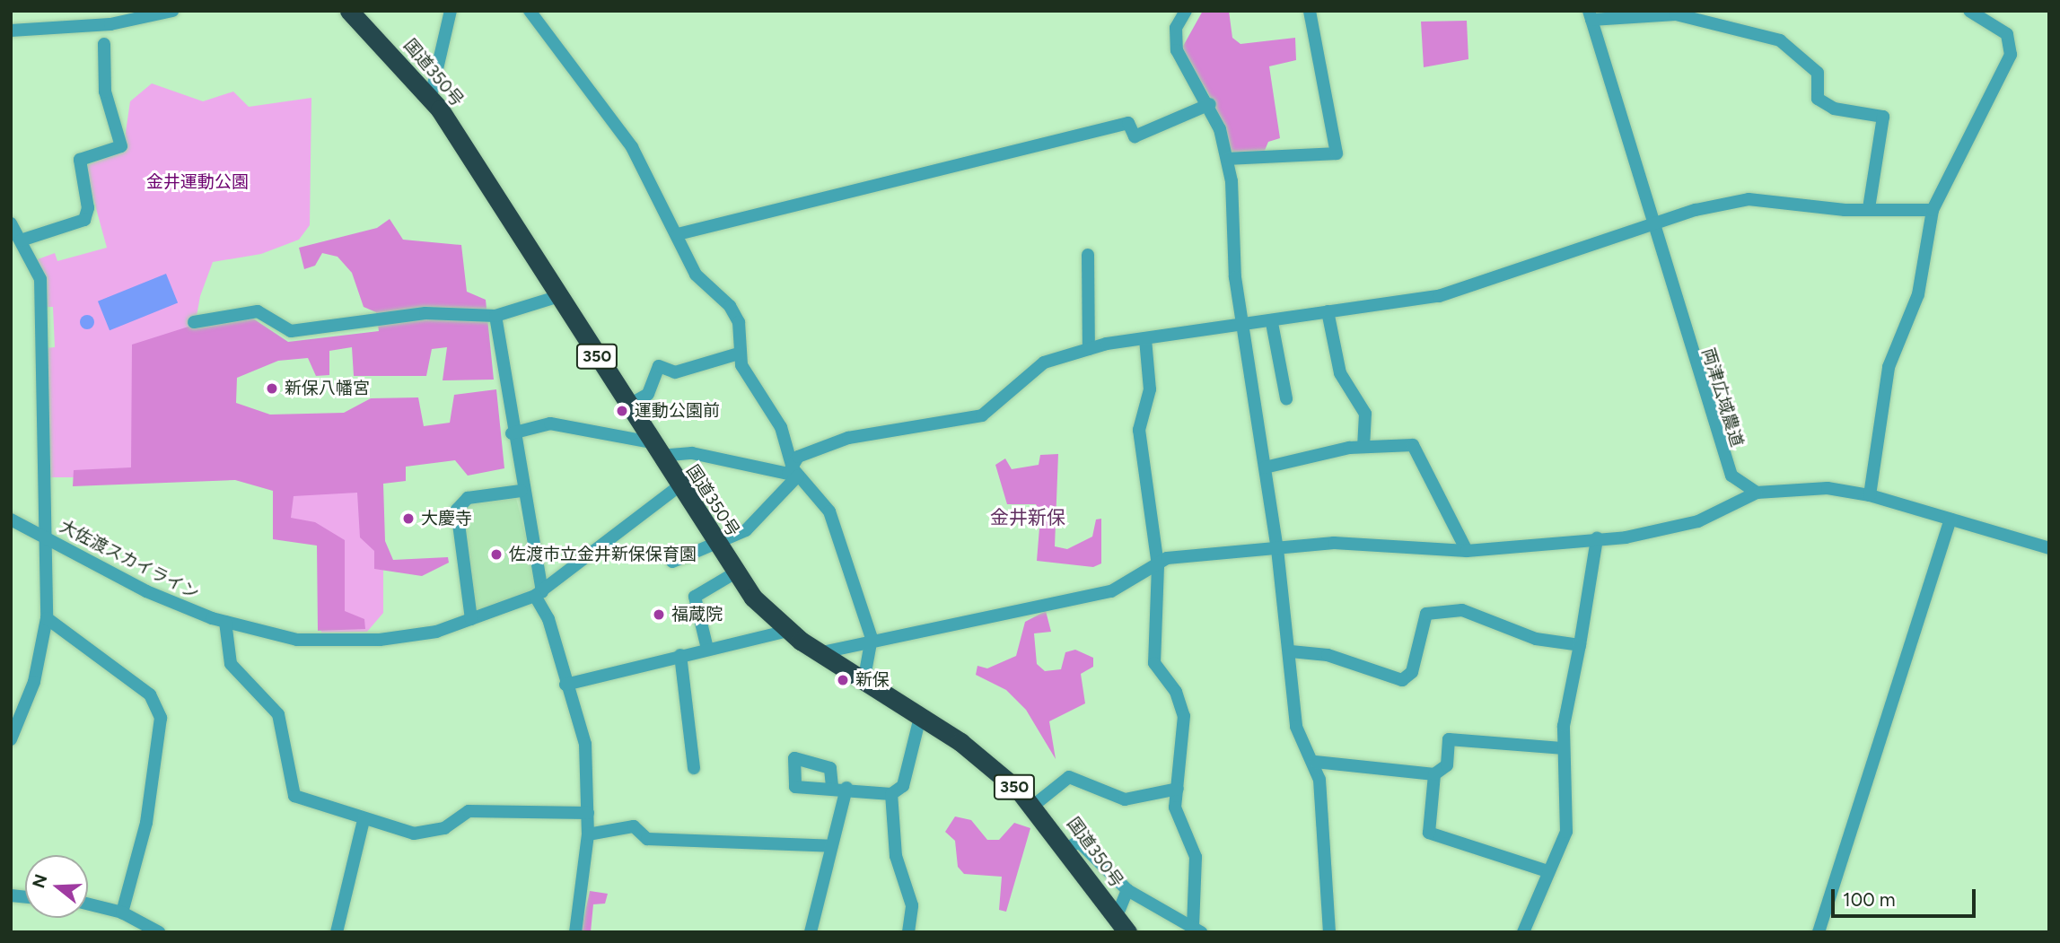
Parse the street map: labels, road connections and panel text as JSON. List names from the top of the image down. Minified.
{"streets":{"highway":["国道350号","350"],"street":["両津広域農道","大佐渡スカイライン"]},"crossings":[["国道350号","大佐渡スカイライン"]],"districts":["金井新保"],"parks":["金井運動公園"],"places":["新保八幡宮","運動公園前","大慶寺","佐渡市立金井新保保育園","福蔵院","新保"],"scale_bar":"100 m","north":"left"}
